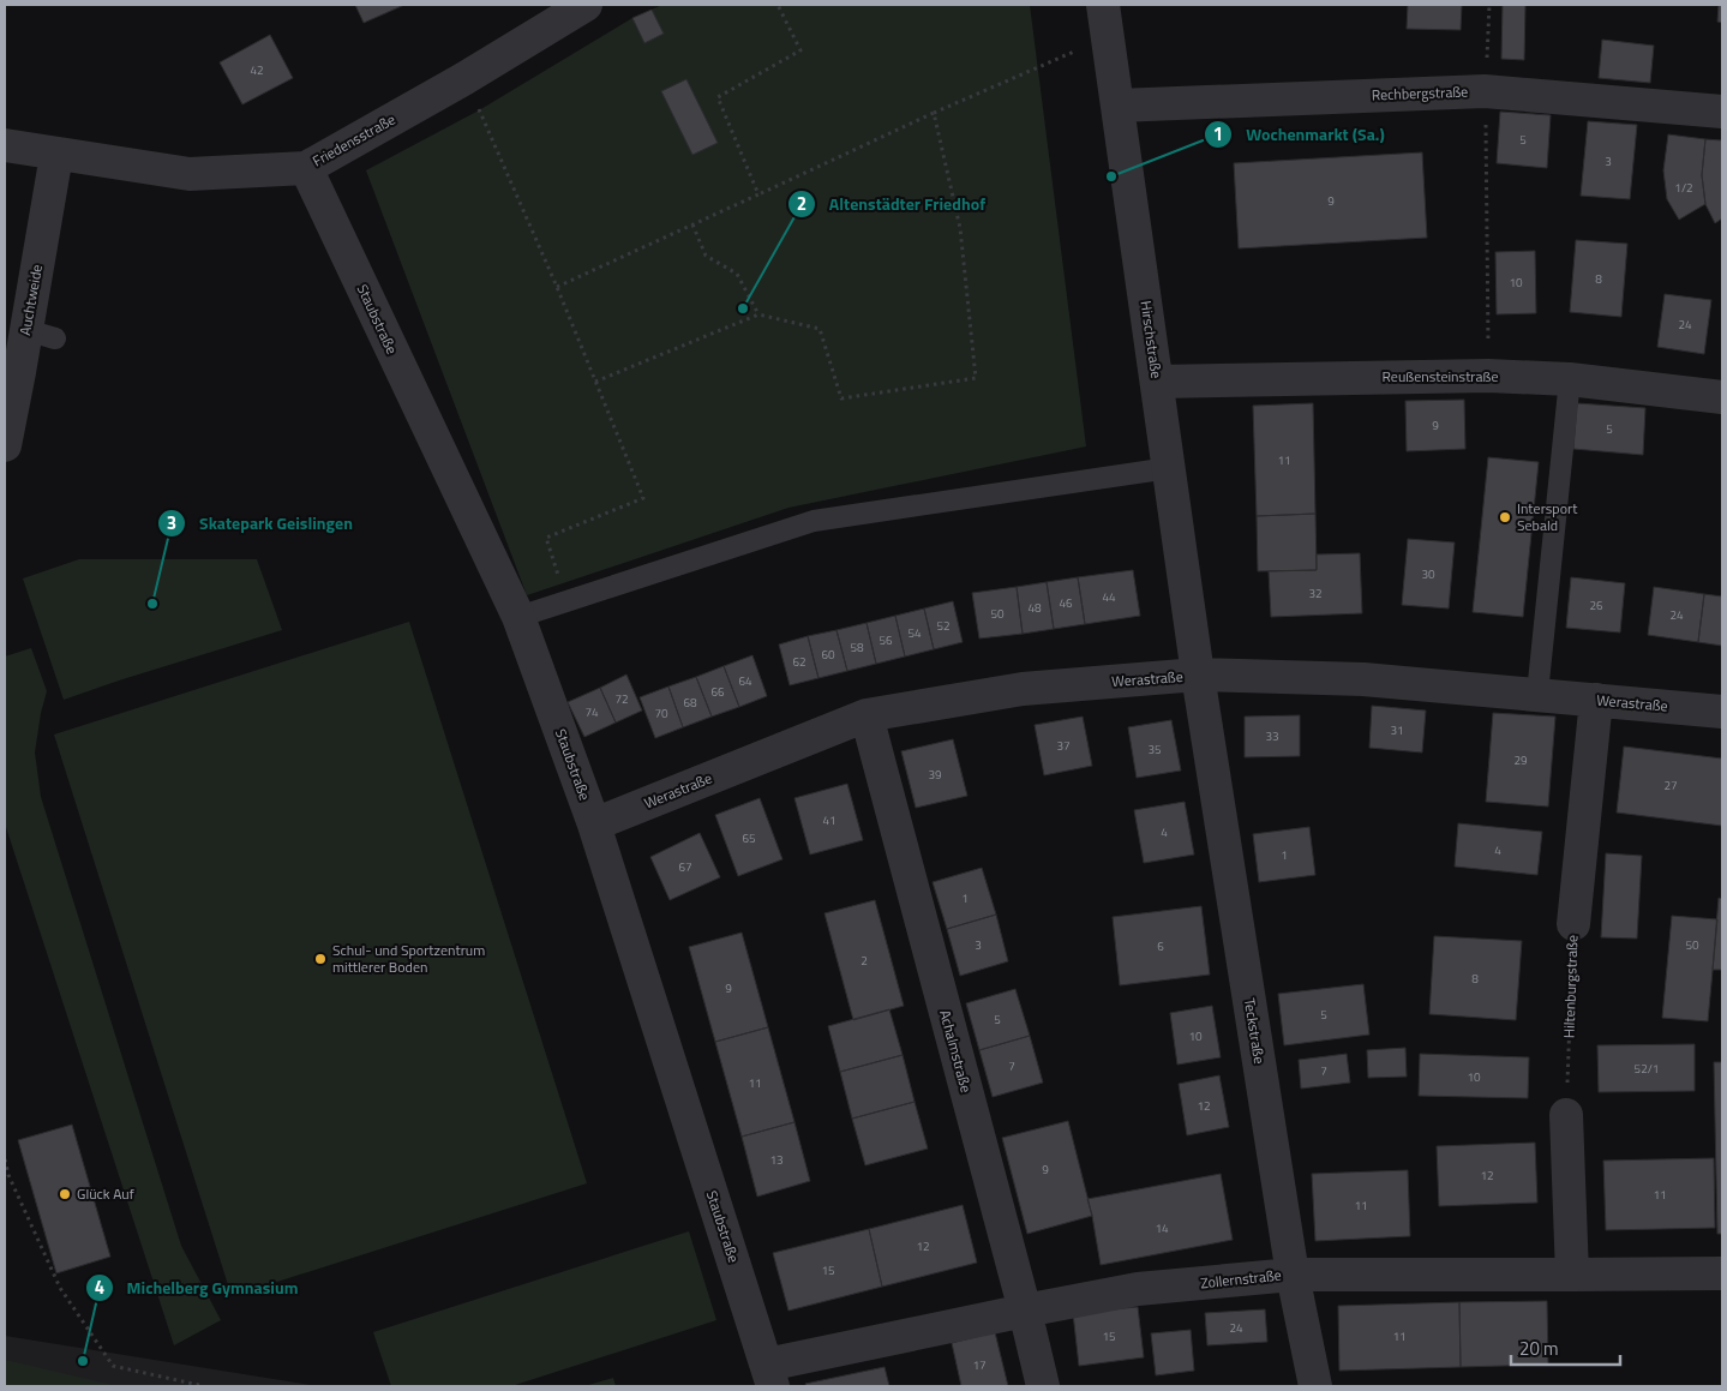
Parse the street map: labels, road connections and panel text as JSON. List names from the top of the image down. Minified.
{"streets":{"street":["Rechbergstraße","Friedensstraße","Auchtweide","Staubstraße","Hirschstraße","Reußensteinstraße","Werastraße","Hiltenburgstraße","Teckstraße","Achalmstraße","Zollernstraße"]},"crossings":[["Rechbergstraße","Hirschstraße"],["Friedensstraße","Auchtweide"],["Friedensstraße","Staubstraße"],["Staubstraße","Werastraße"],["Staubstraße","Zollernstraße"],["Hirschstraße","Reußensteinstraße"],["Hirschstraße","Werastraße"],["Hirschstraße","Teckstraße"],["Werastraße","Hiltenburgstraße"],["Werastraße","Teckstraße"],["Werastraße","Achalmstraße"],["Teckstraße","Zollernstraße"],["Achalmstraße","Zollernstraße"]],"places":["Wochenmarkt (Sa.)","Altenstädter Friedhof","Intersport Sebald","Skatepark Geislingen","Schul- und Sportzentrum mittlerer Boden","Glück Auf","Michelberg Gymnasium"],"house_numbers":["42","5","3","1/2","9","8","10","24","9","5","11","30","32","44","46","26","48","50","24","52","54","56","58","60","62","64","66","72","68","74","70","31","33","37","35","29","39","27","41","4","65","4","1","67","1","3","50","6","2","8","9","5","5","10","7","52/1","7","10","11","12","13","9","12","11","11","14","12","15","24","15","11","17"],"scale_bar":"20 m"}
